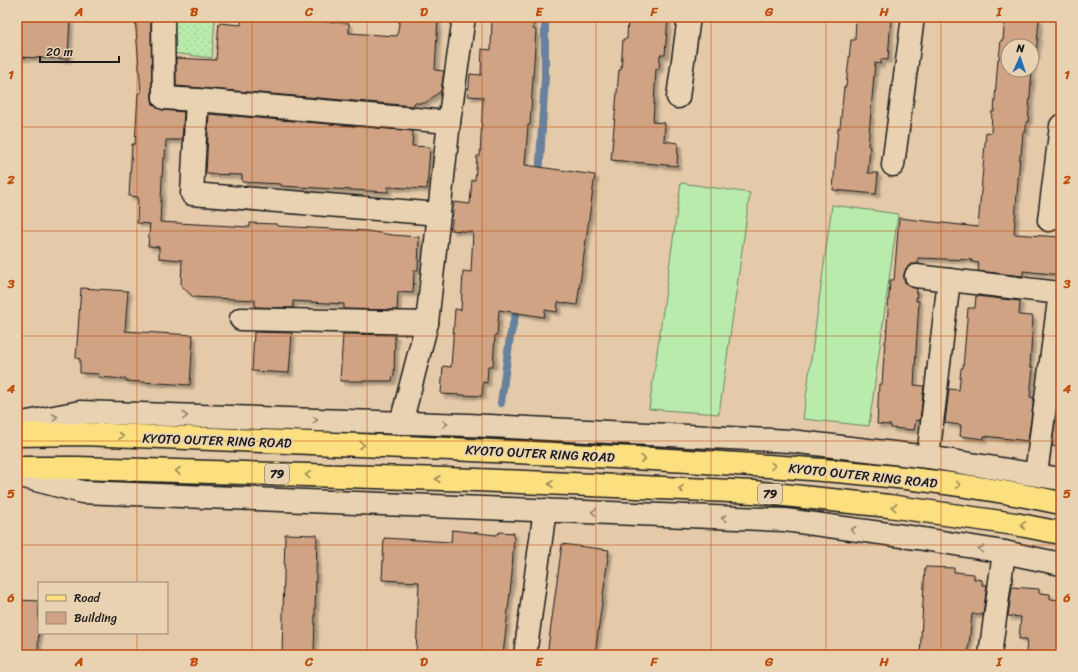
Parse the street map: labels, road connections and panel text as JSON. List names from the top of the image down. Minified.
{"streets":{"main road":["KYOTO OUTER RING ROAD","79"]},"legend":["Road","Building"],"scale_bar":"20 m","north":"top","grid":{"columns":["A","B","C","D","E","F","G","H","I"],"rows":["1","2","3","4","5","6"]}}
